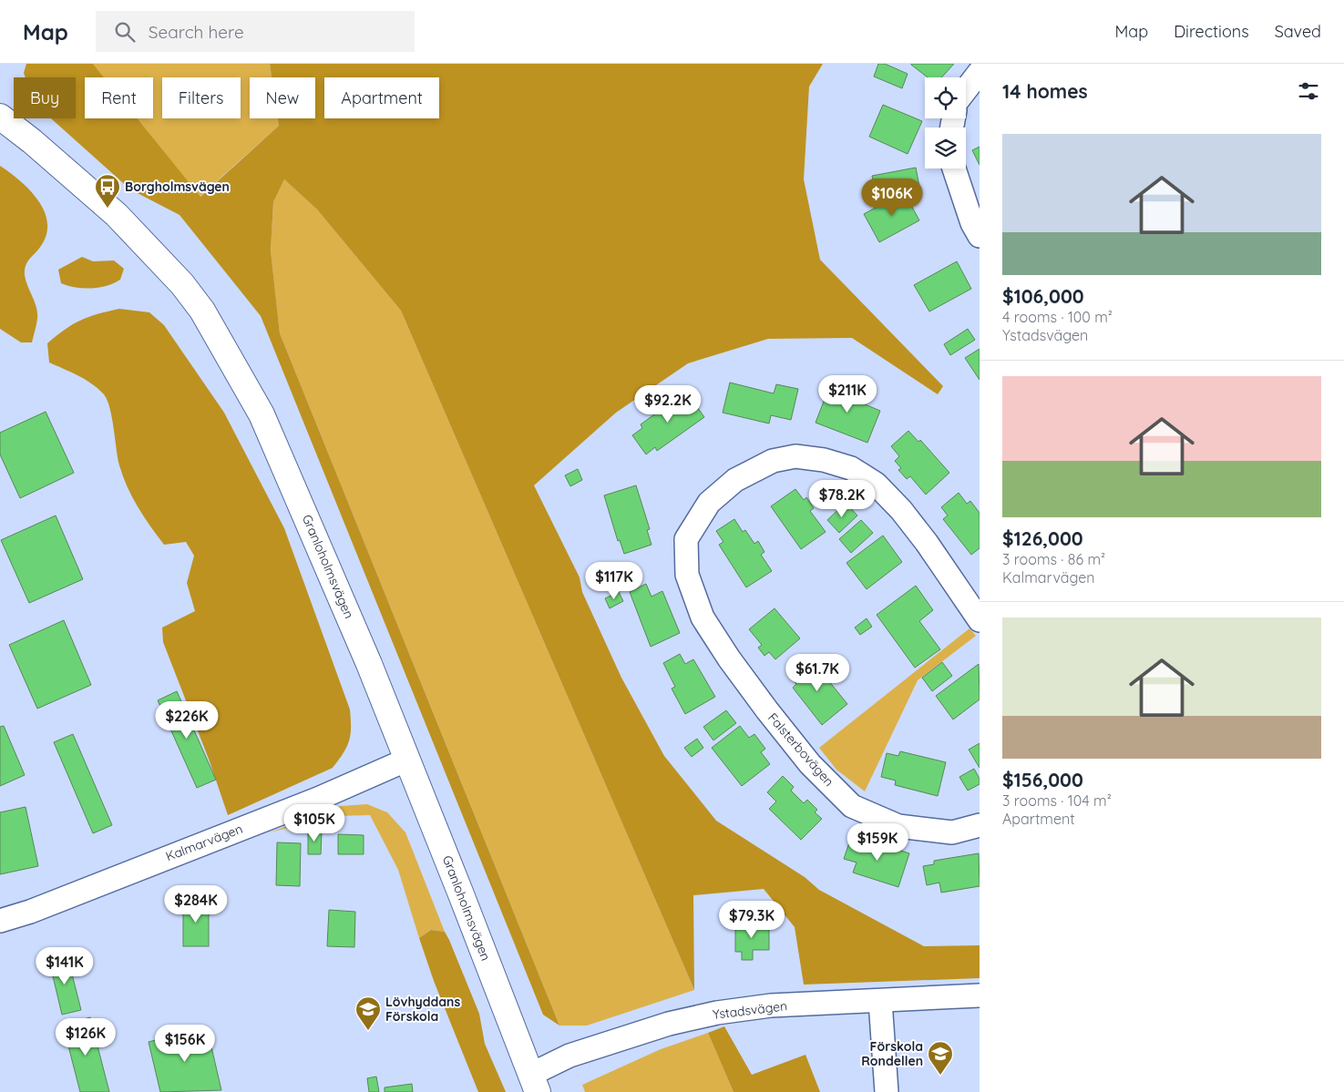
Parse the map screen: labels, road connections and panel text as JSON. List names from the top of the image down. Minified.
{"streets":{"street":["Granloholmsvägen","Falsterbovägen","Kalmarvägen","Ystadsvägen"]},"crossings":[["Granloholmsvägen","Kalmarvägen"],["Granloholmsvägen","Ystadsvägen"]],"places":{"bus stop":["Borgholmsvägen"],"school or university":["Lövhyddans Förskola","Förskola Rondellen"]},"page":{"header":"Map","search":"Search here","nav":["Map","Directions","Saved"],"heading":"14 homes","chip":["Buy","Rent","Filters","New","Apartment"],"list":[{"name":"$106,000","note":"4 rooms · 100 m² · Ystadsvägen"},{"name":"$126,000","note":"3 rooms · 86 m² · Kalmarvägen"},{"name":"$156,000","note":"3 rooms · 104 m² · Apartment"}],"price":["$106K","$211K","$92.2K","$78.2K","$117K","$61.7K","$226K","$105K","$159K","$284K","$79.3K","$141K","$126K","$156K"]}}
